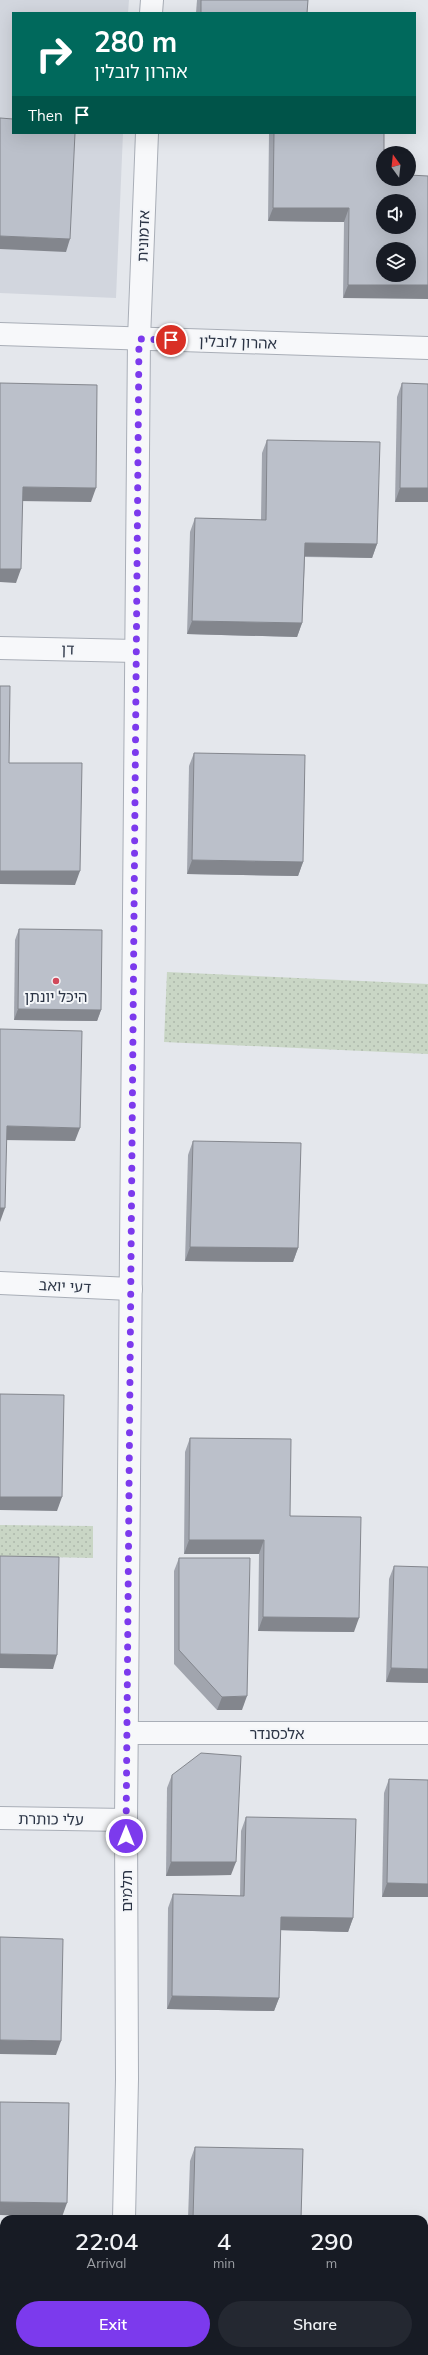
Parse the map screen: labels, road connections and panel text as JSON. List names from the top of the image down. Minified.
{"streets":{"street":["אדמונית","אהרון לובלין","דן","דעי יואב","אלכסנדר","עלי כותרת","תלמים"]},"crossings":[["אדמונית","אהרון לובלין"],["אדמונית","תלמים"],["אהרון לובלין","תלמים"],["דן","תלמים"],["דעי יואב","תלמים"],["אלכסנדר","תלמים"],["עלי כותרת","תלמים"]],"places":["היכל יונתן"],"north":"top","page":{"turn":["280 m","אהרון לובלין"],"then":"Then","eta":["22:04","Arrival","4","min","290","m"],"buttons":["Exit","Share"]}}
